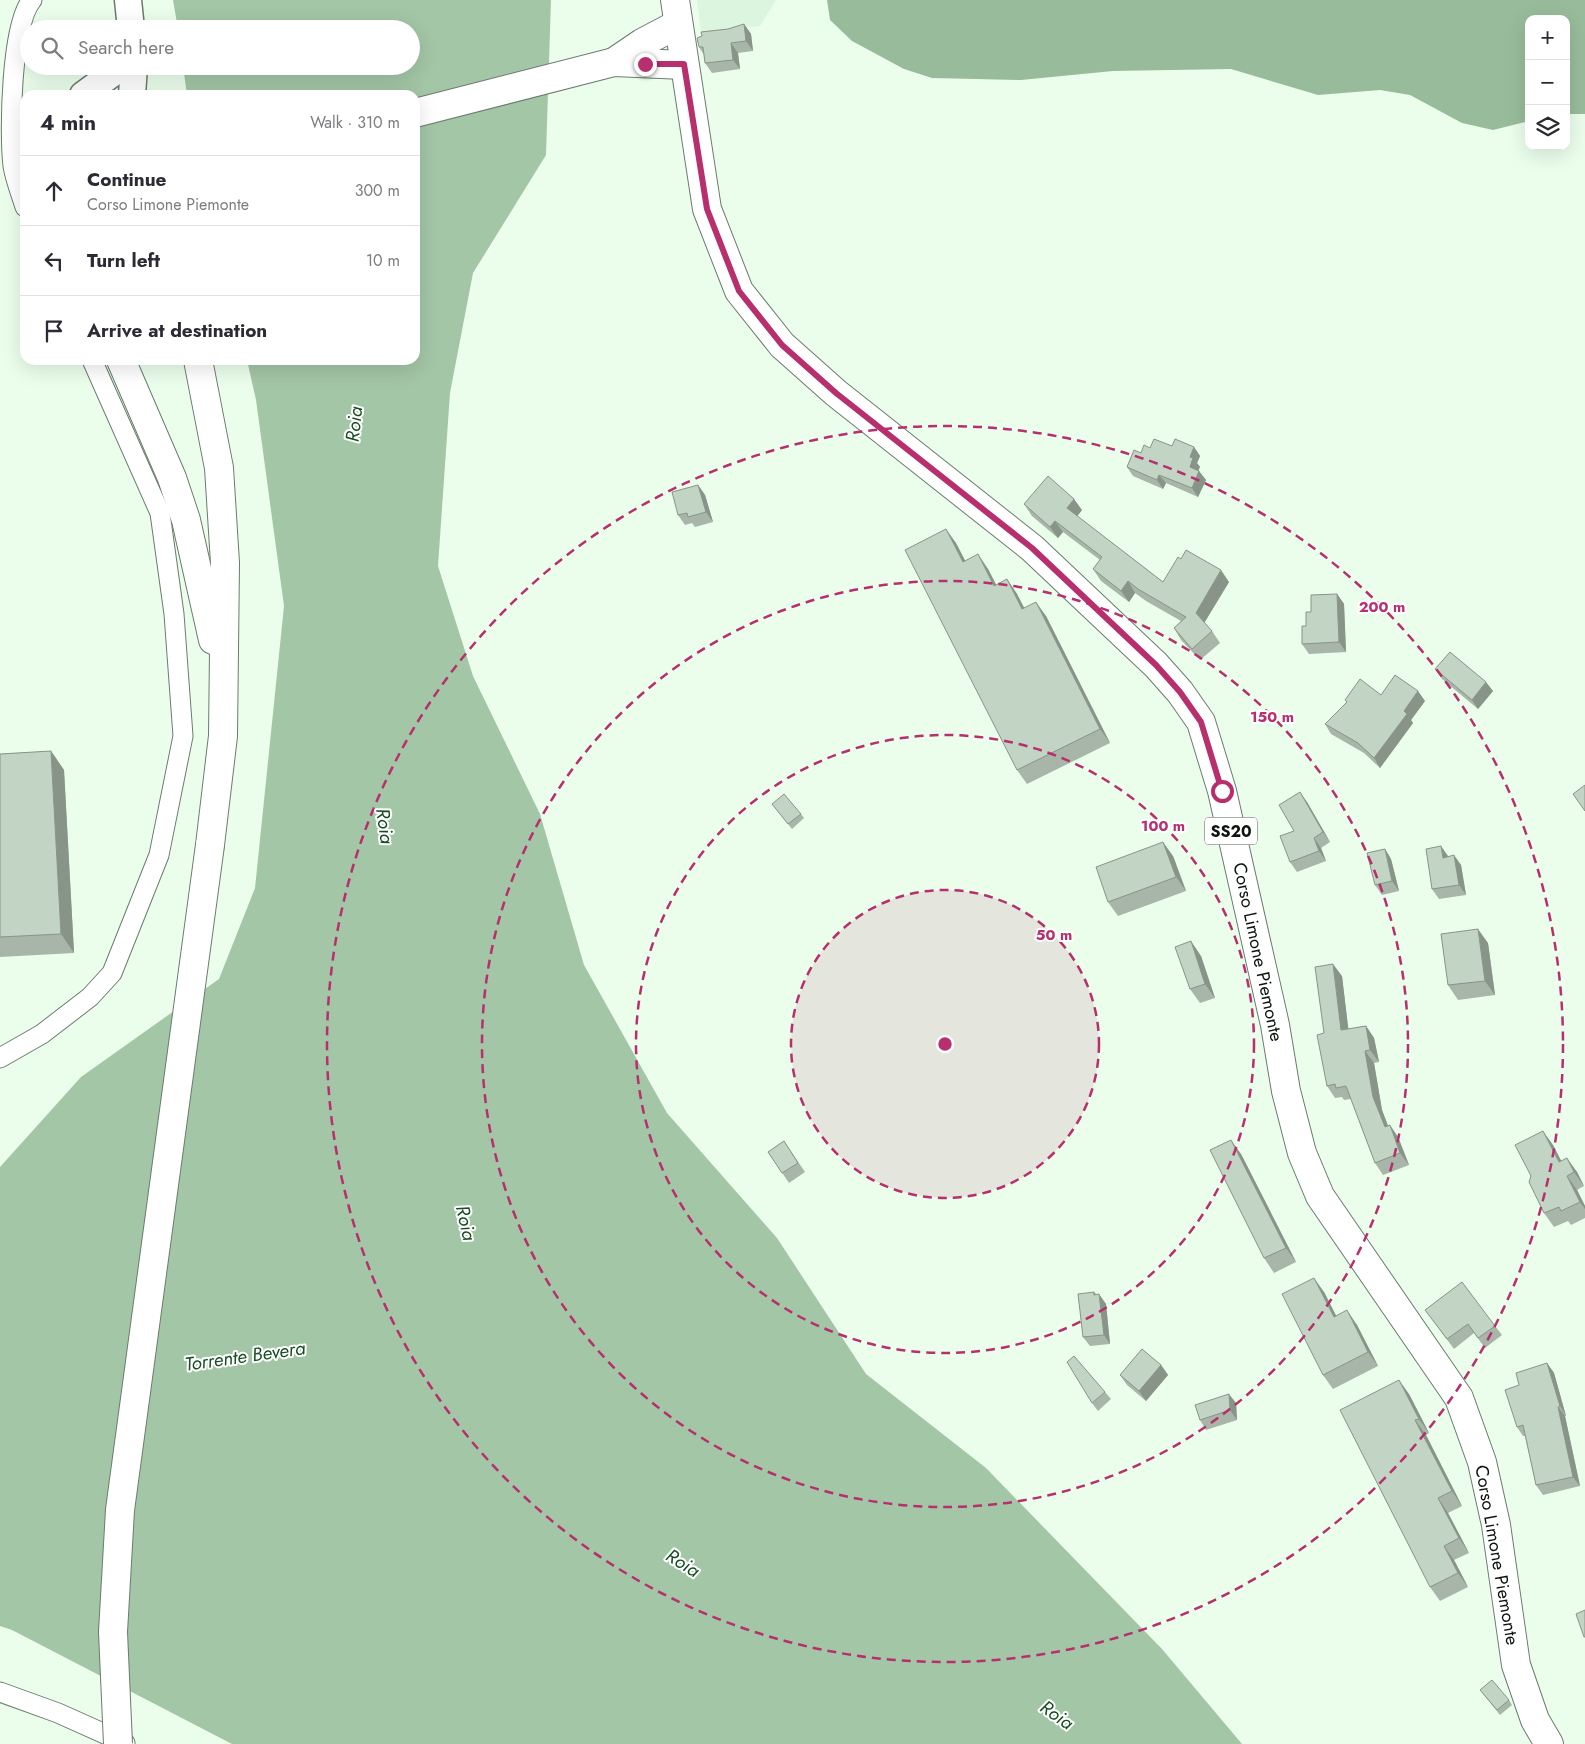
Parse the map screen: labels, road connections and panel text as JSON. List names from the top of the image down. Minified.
{"streets":{"main road":["SS20","Corso Limone Piemonte"]},"water":["Roia","Torrente Bevera"],"page":{"map_buttons":["+","−"],"search":"Search here","heading":["4 min","Walk · 310 m"],"list":[["Continue","Corso Limone Piemonte","300 m"],["Turn left","10 m"],"Arrive at destination"]},"rings":["200 m","150 m","100 m","50 m"]}
